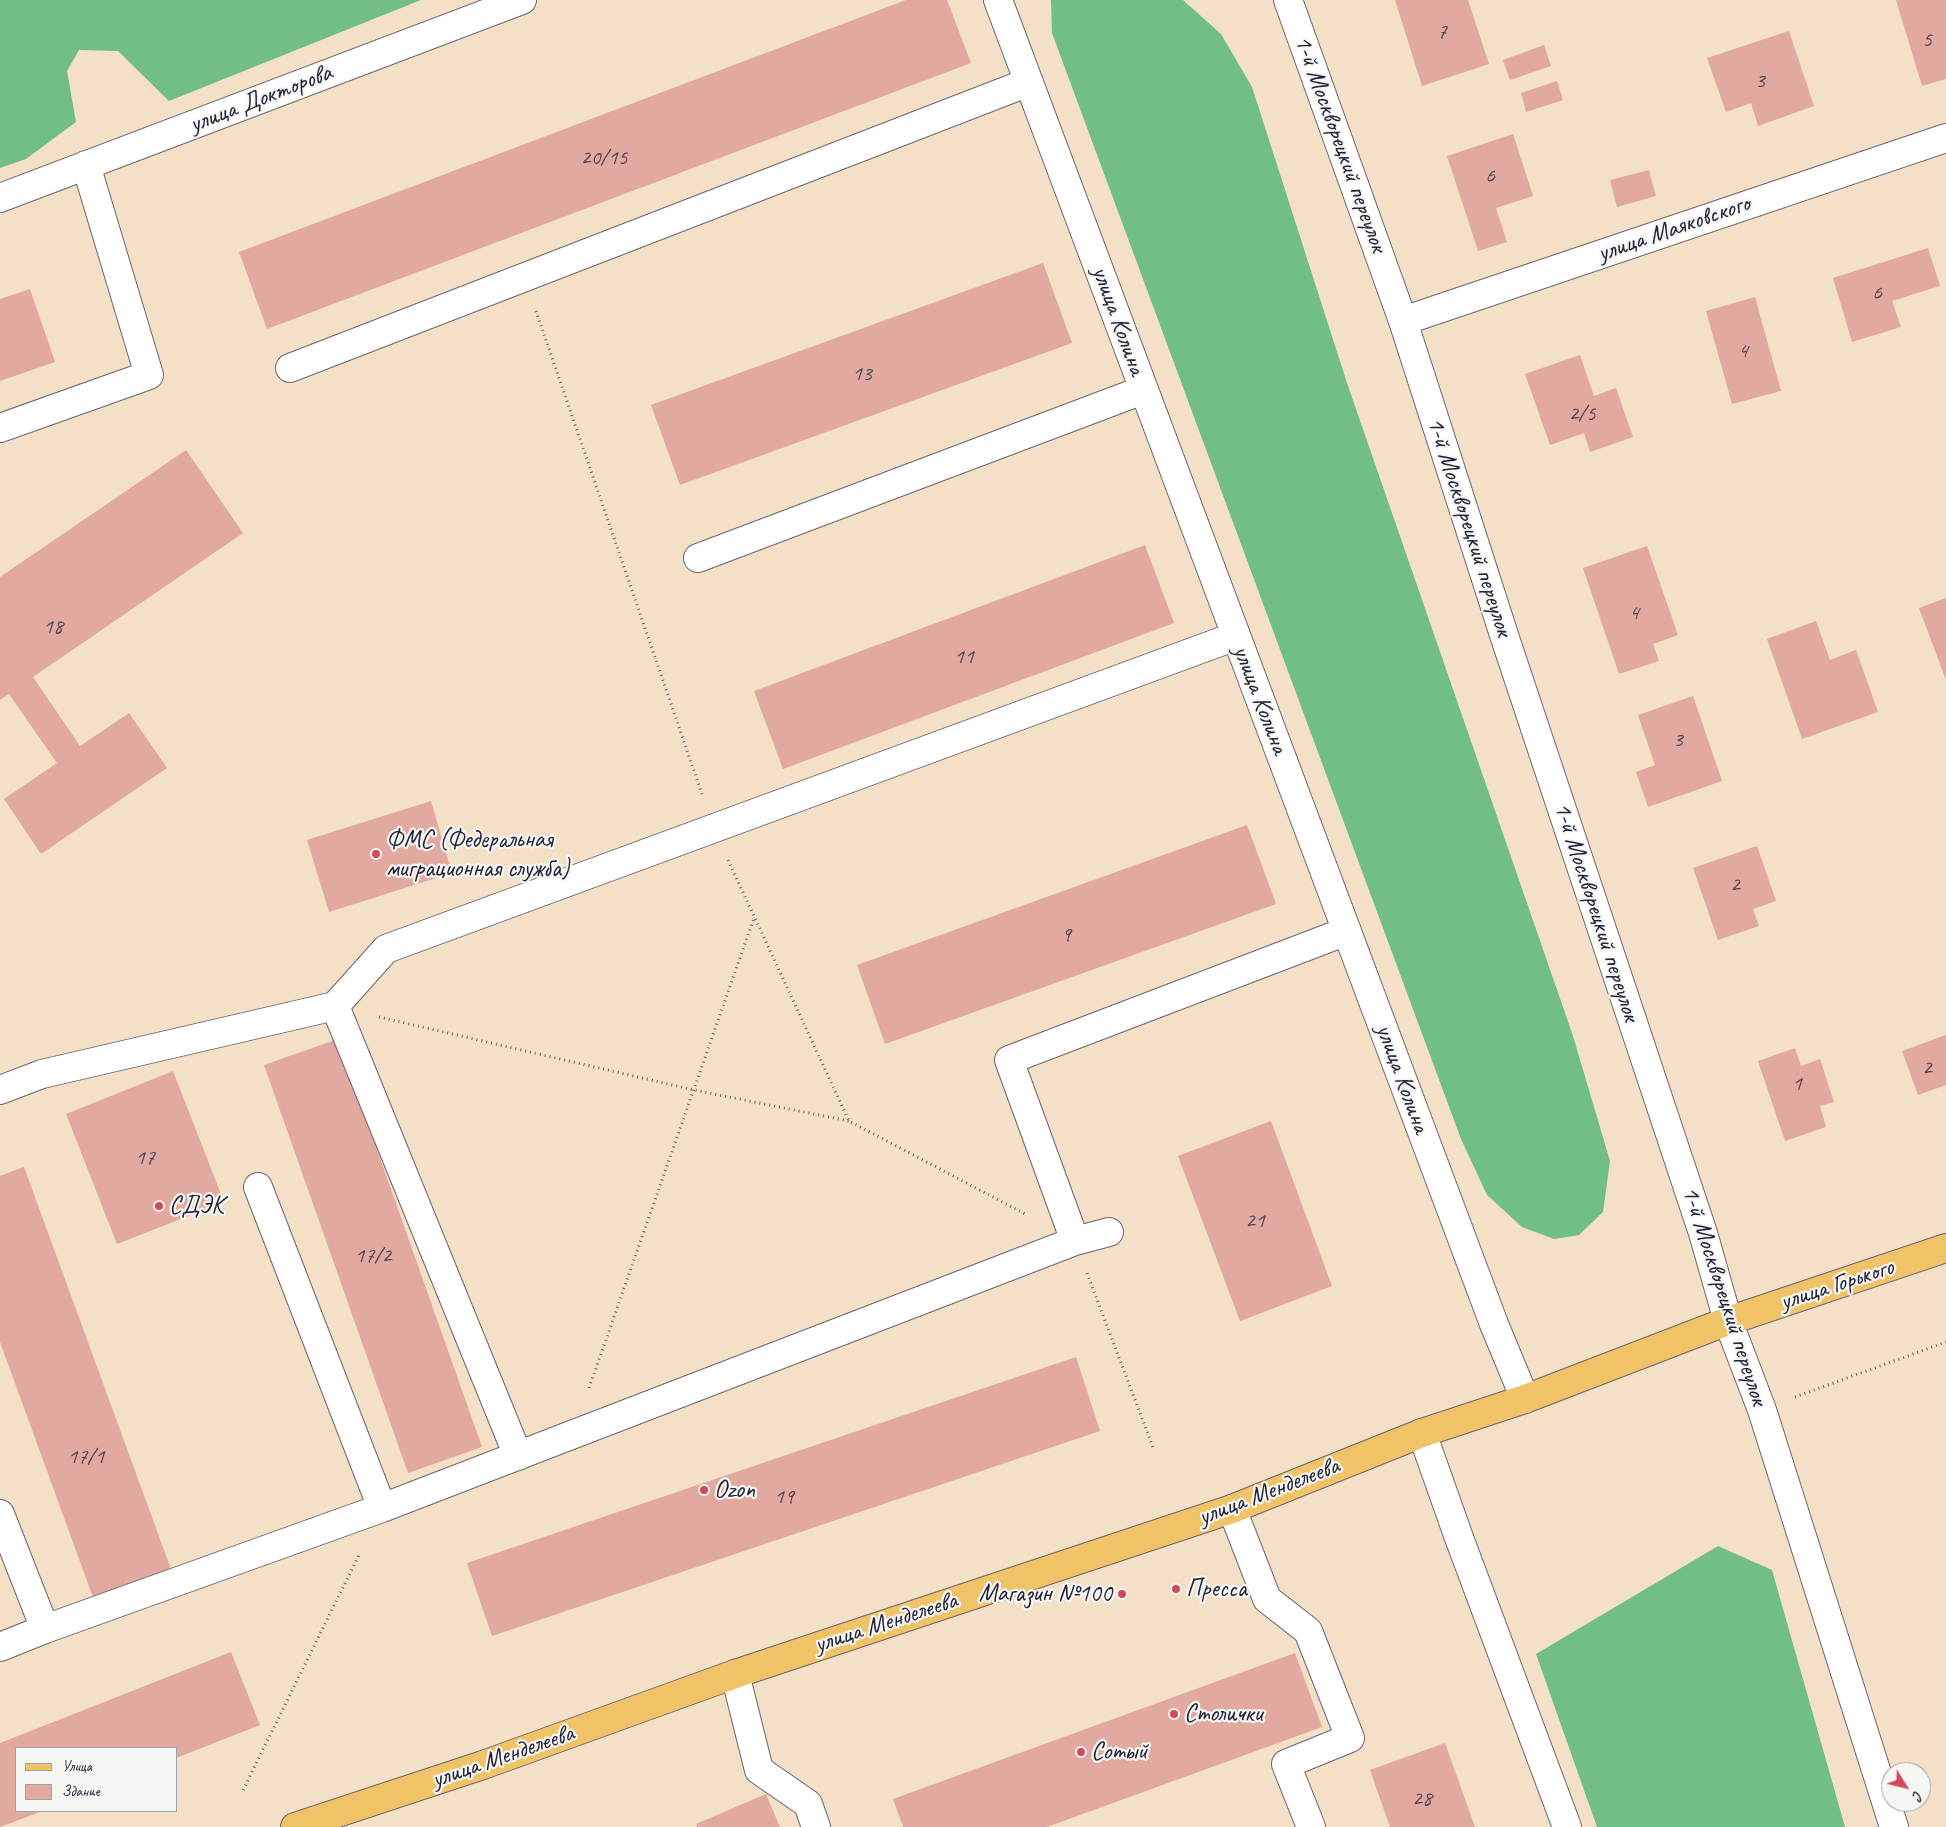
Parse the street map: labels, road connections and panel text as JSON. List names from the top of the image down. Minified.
{"streets":{"main road":["улица Горького","улица Менделеева"],"street":["улица Докторова","1-й Москворецкий переулок","улица Маяковского","улица Колина"]},"crossings":[["1-й Москворецкий переулок","улица Маяковского"],["1-й Москворецкий переулок","улица Горького"],["1-й Москворецкий переулок","улица Менделеева"],["улица Колина","улица Менделеева"],["улица Горького","улица Менделеева"]],"places":["ФМС (Федеральная миграционная служба)","СДЭК","Ozon","Пресса","Магазин №100","Столички","Сотый"],"house_numbers":["7","5","3","20/15","6","6","4","13","2/5","4","18","11","3","2","9","2","1","17","21","17/2","17/1","19","28"],"legend":["Улица","Здание"],"north":"bottom right"}
